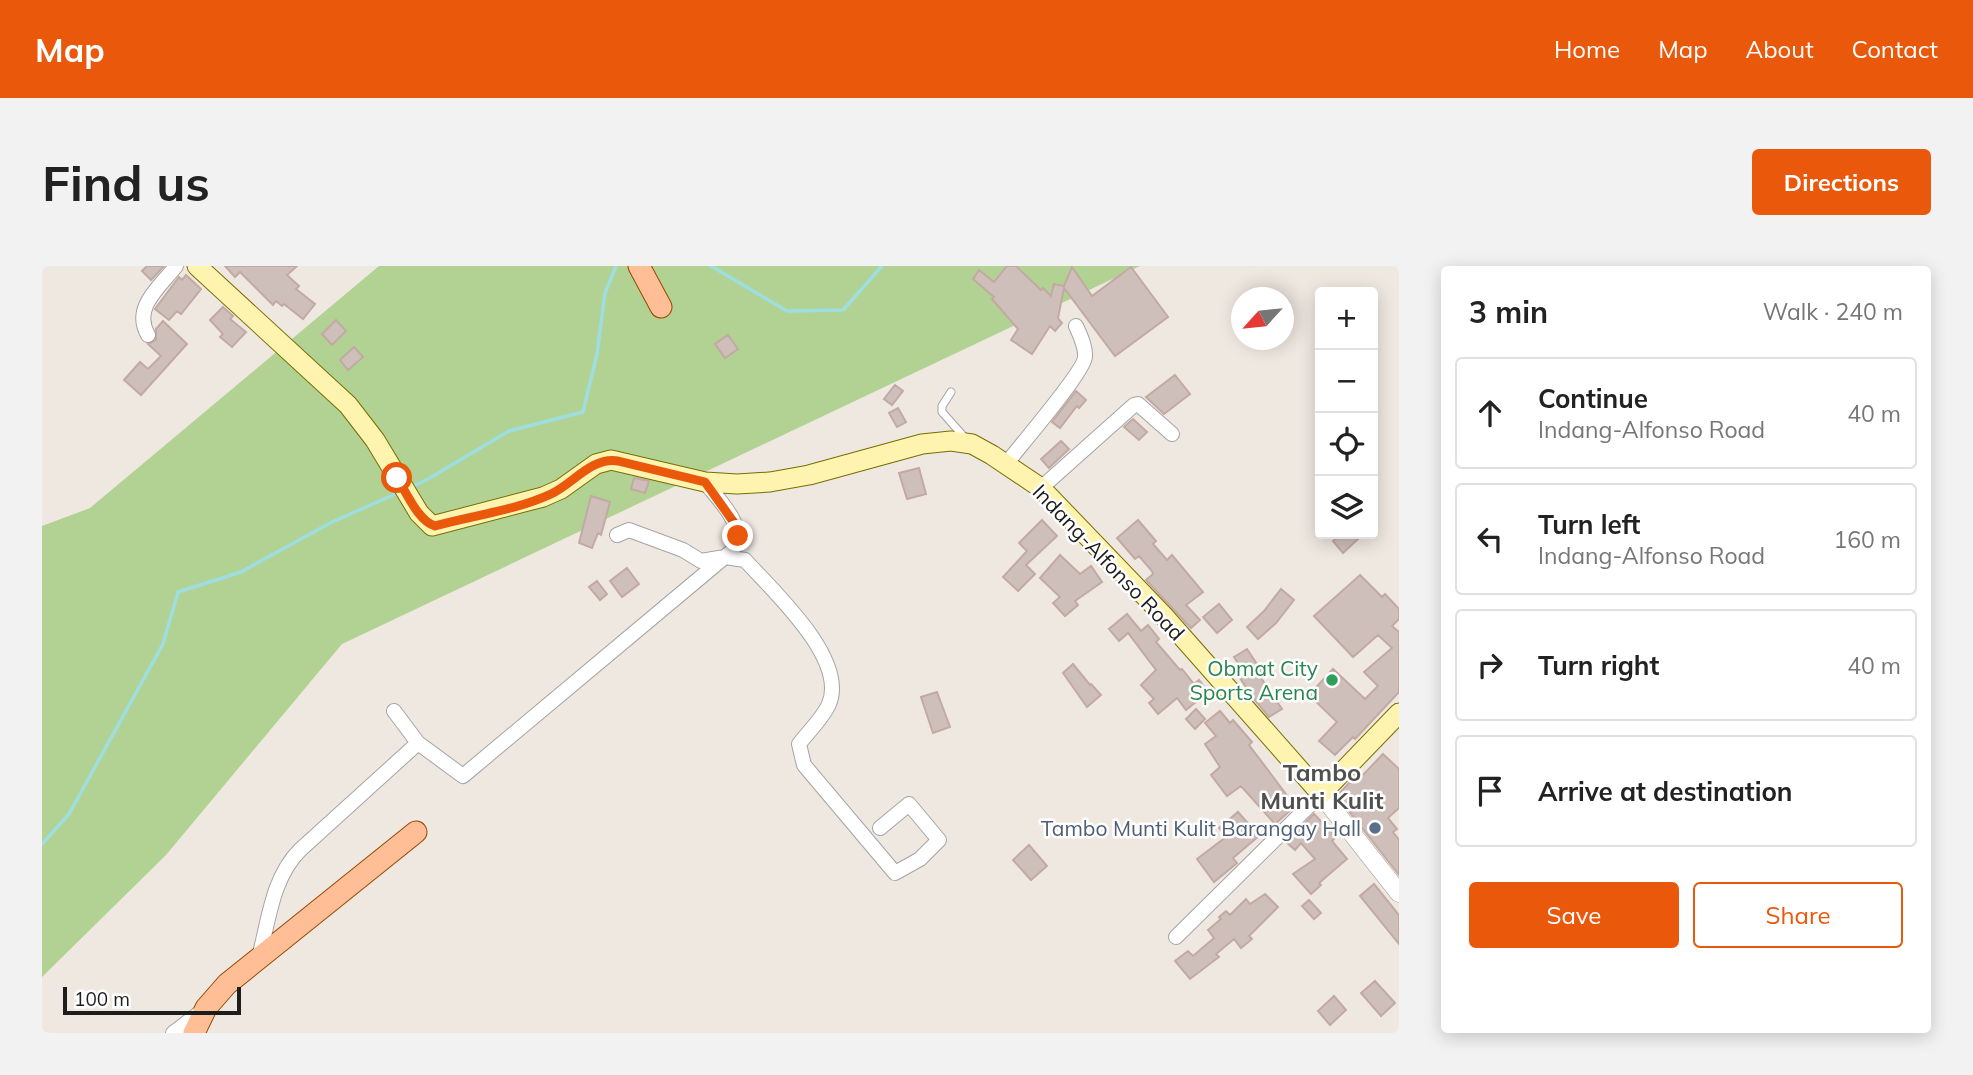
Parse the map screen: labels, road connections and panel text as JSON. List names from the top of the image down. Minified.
{"streets":{"main road":["Indang-Alfonso Road"]},"districts":["Tambo Munti Kulit"],"places":["Obmat City Sports Arena","Tambo Munti Kulit Barangay Hall"],"scale_bar":"100 m","north":"bottom left","page":{"header":"Map","nav":["Home","Map","About","Contact"],"buttons":["Directions",["Save","Share"]],"title":"Find us","heading":["3 min","Walk · 240 m"],"map_buttons":["+","−"],"list":[["Continue","Indang-Alfonso Road","40 m"],["Turn left","Indang-Alfonso Road","160 m"],["Turn right","40 m"],"Arrive at destination"],"scale":"100 m"}}
